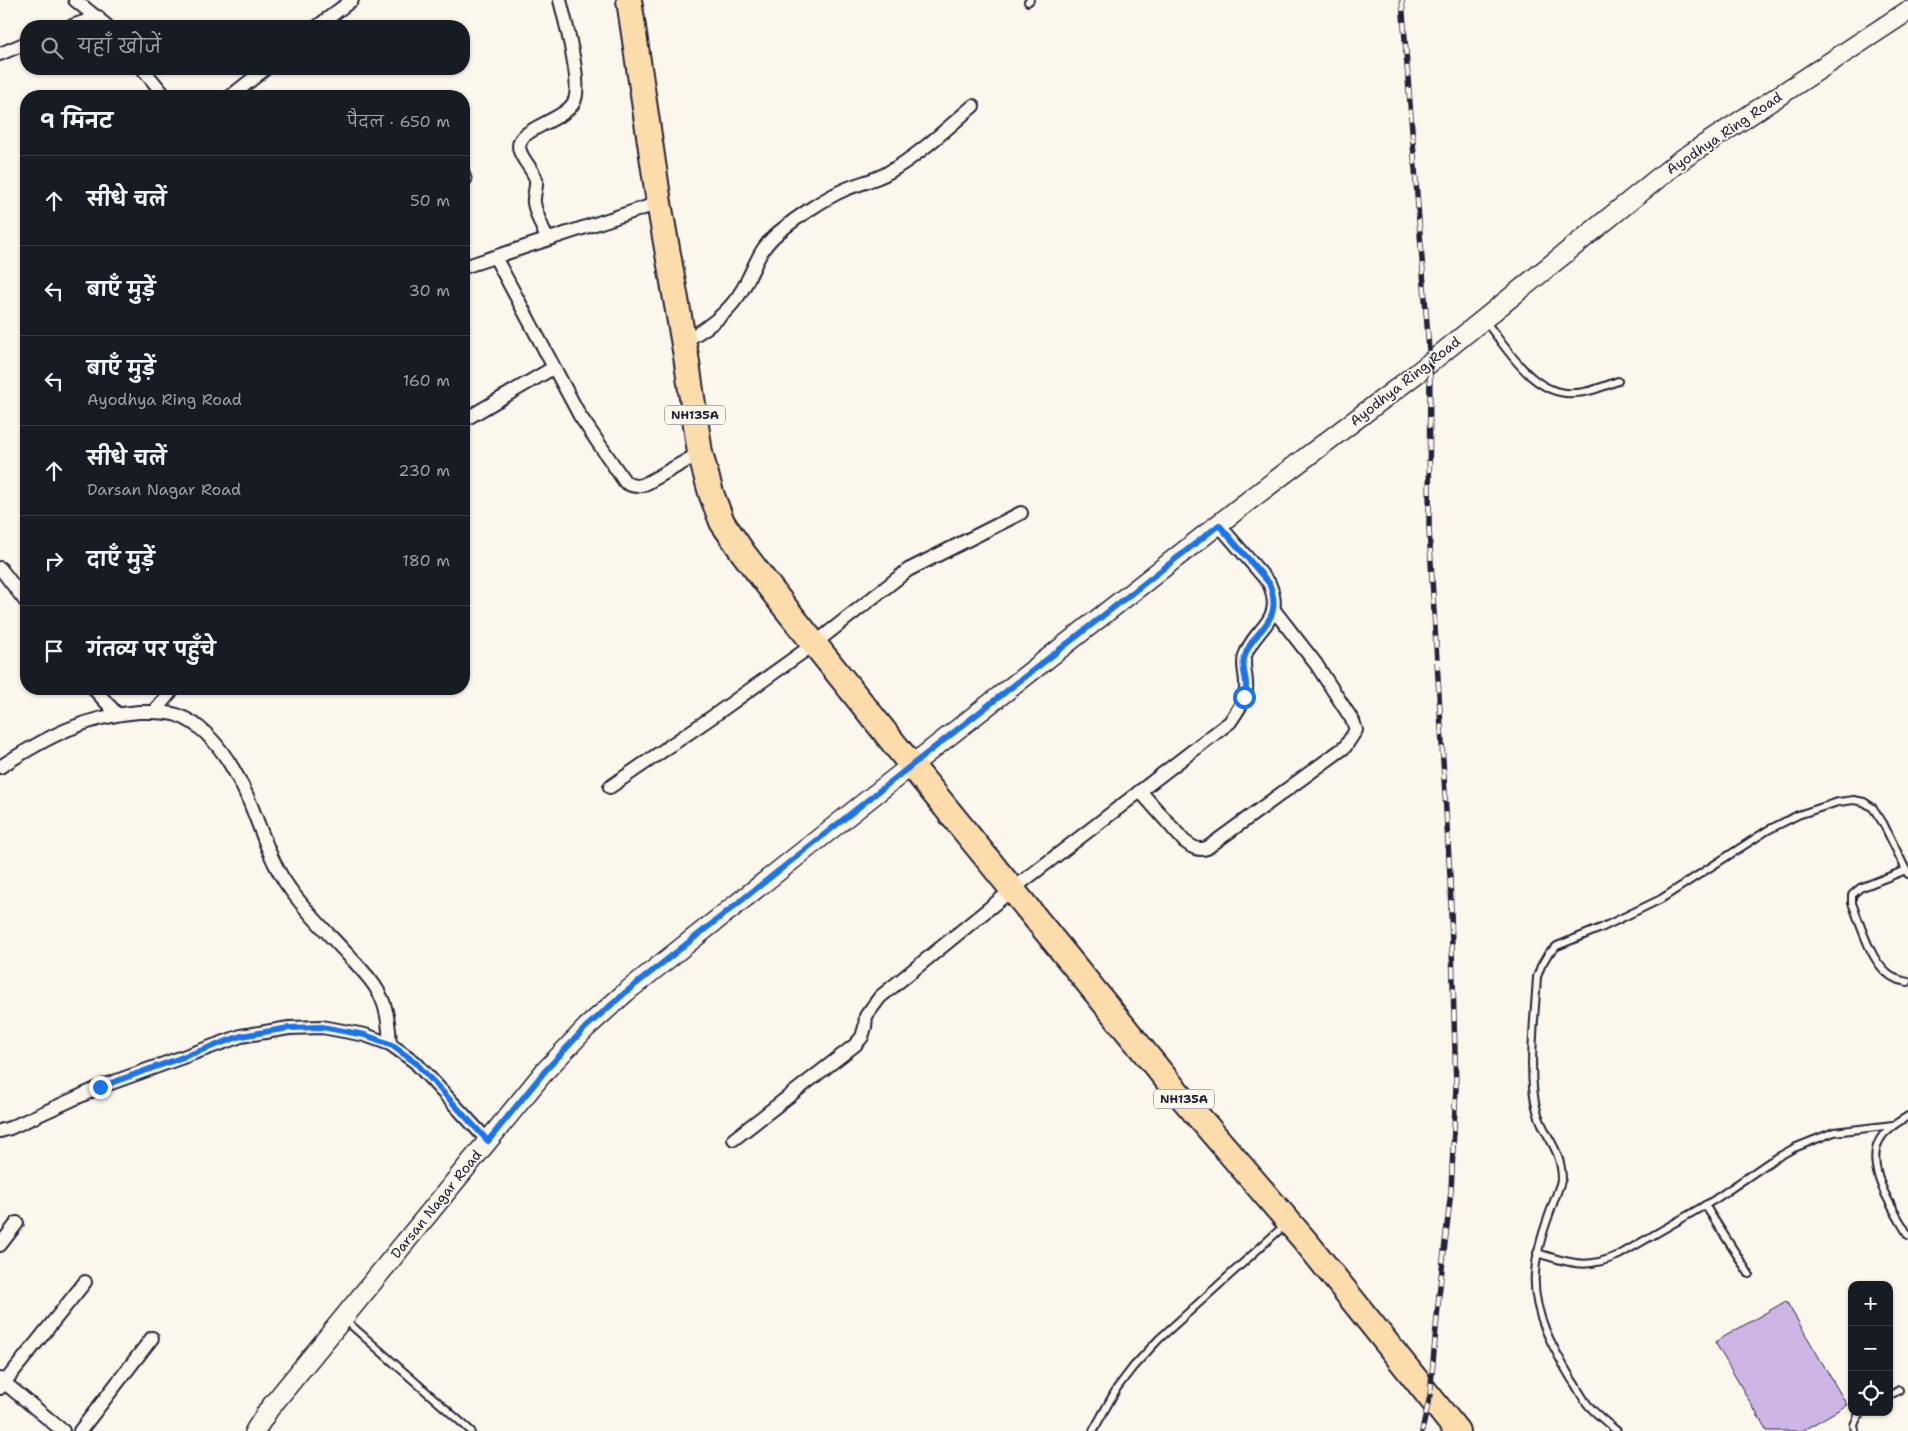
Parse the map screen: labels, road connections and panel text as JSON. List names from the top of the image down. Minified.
{"streets":{"highway":["NH135A"],"street":["Ayodhya Ring Road","Darsan Nagar Road"]},"crossings":[["Ayodhya Ring Road","NH135A"],["Ayodhya Ring Road","Darsan Nagar Road"],["NH135A","Darsan Nagar Road"]],"page":{"search":"यहाँ खोजें","heading":["9 मिनट","पैदल · 650 m"],"list":[["सीधे चलें","50 m"],["बाएँ मुड़ें","30 m"],["बाएँ मुड़ें","Ayodhya Ring Road","160 m"],["सीधे चलें","Darsan Nagar Road","230 m"],["दाएँ मुड़ें","180 m"],"गंतव्य पर पहुँचे"],"map_buttons":["+","−"]}}
